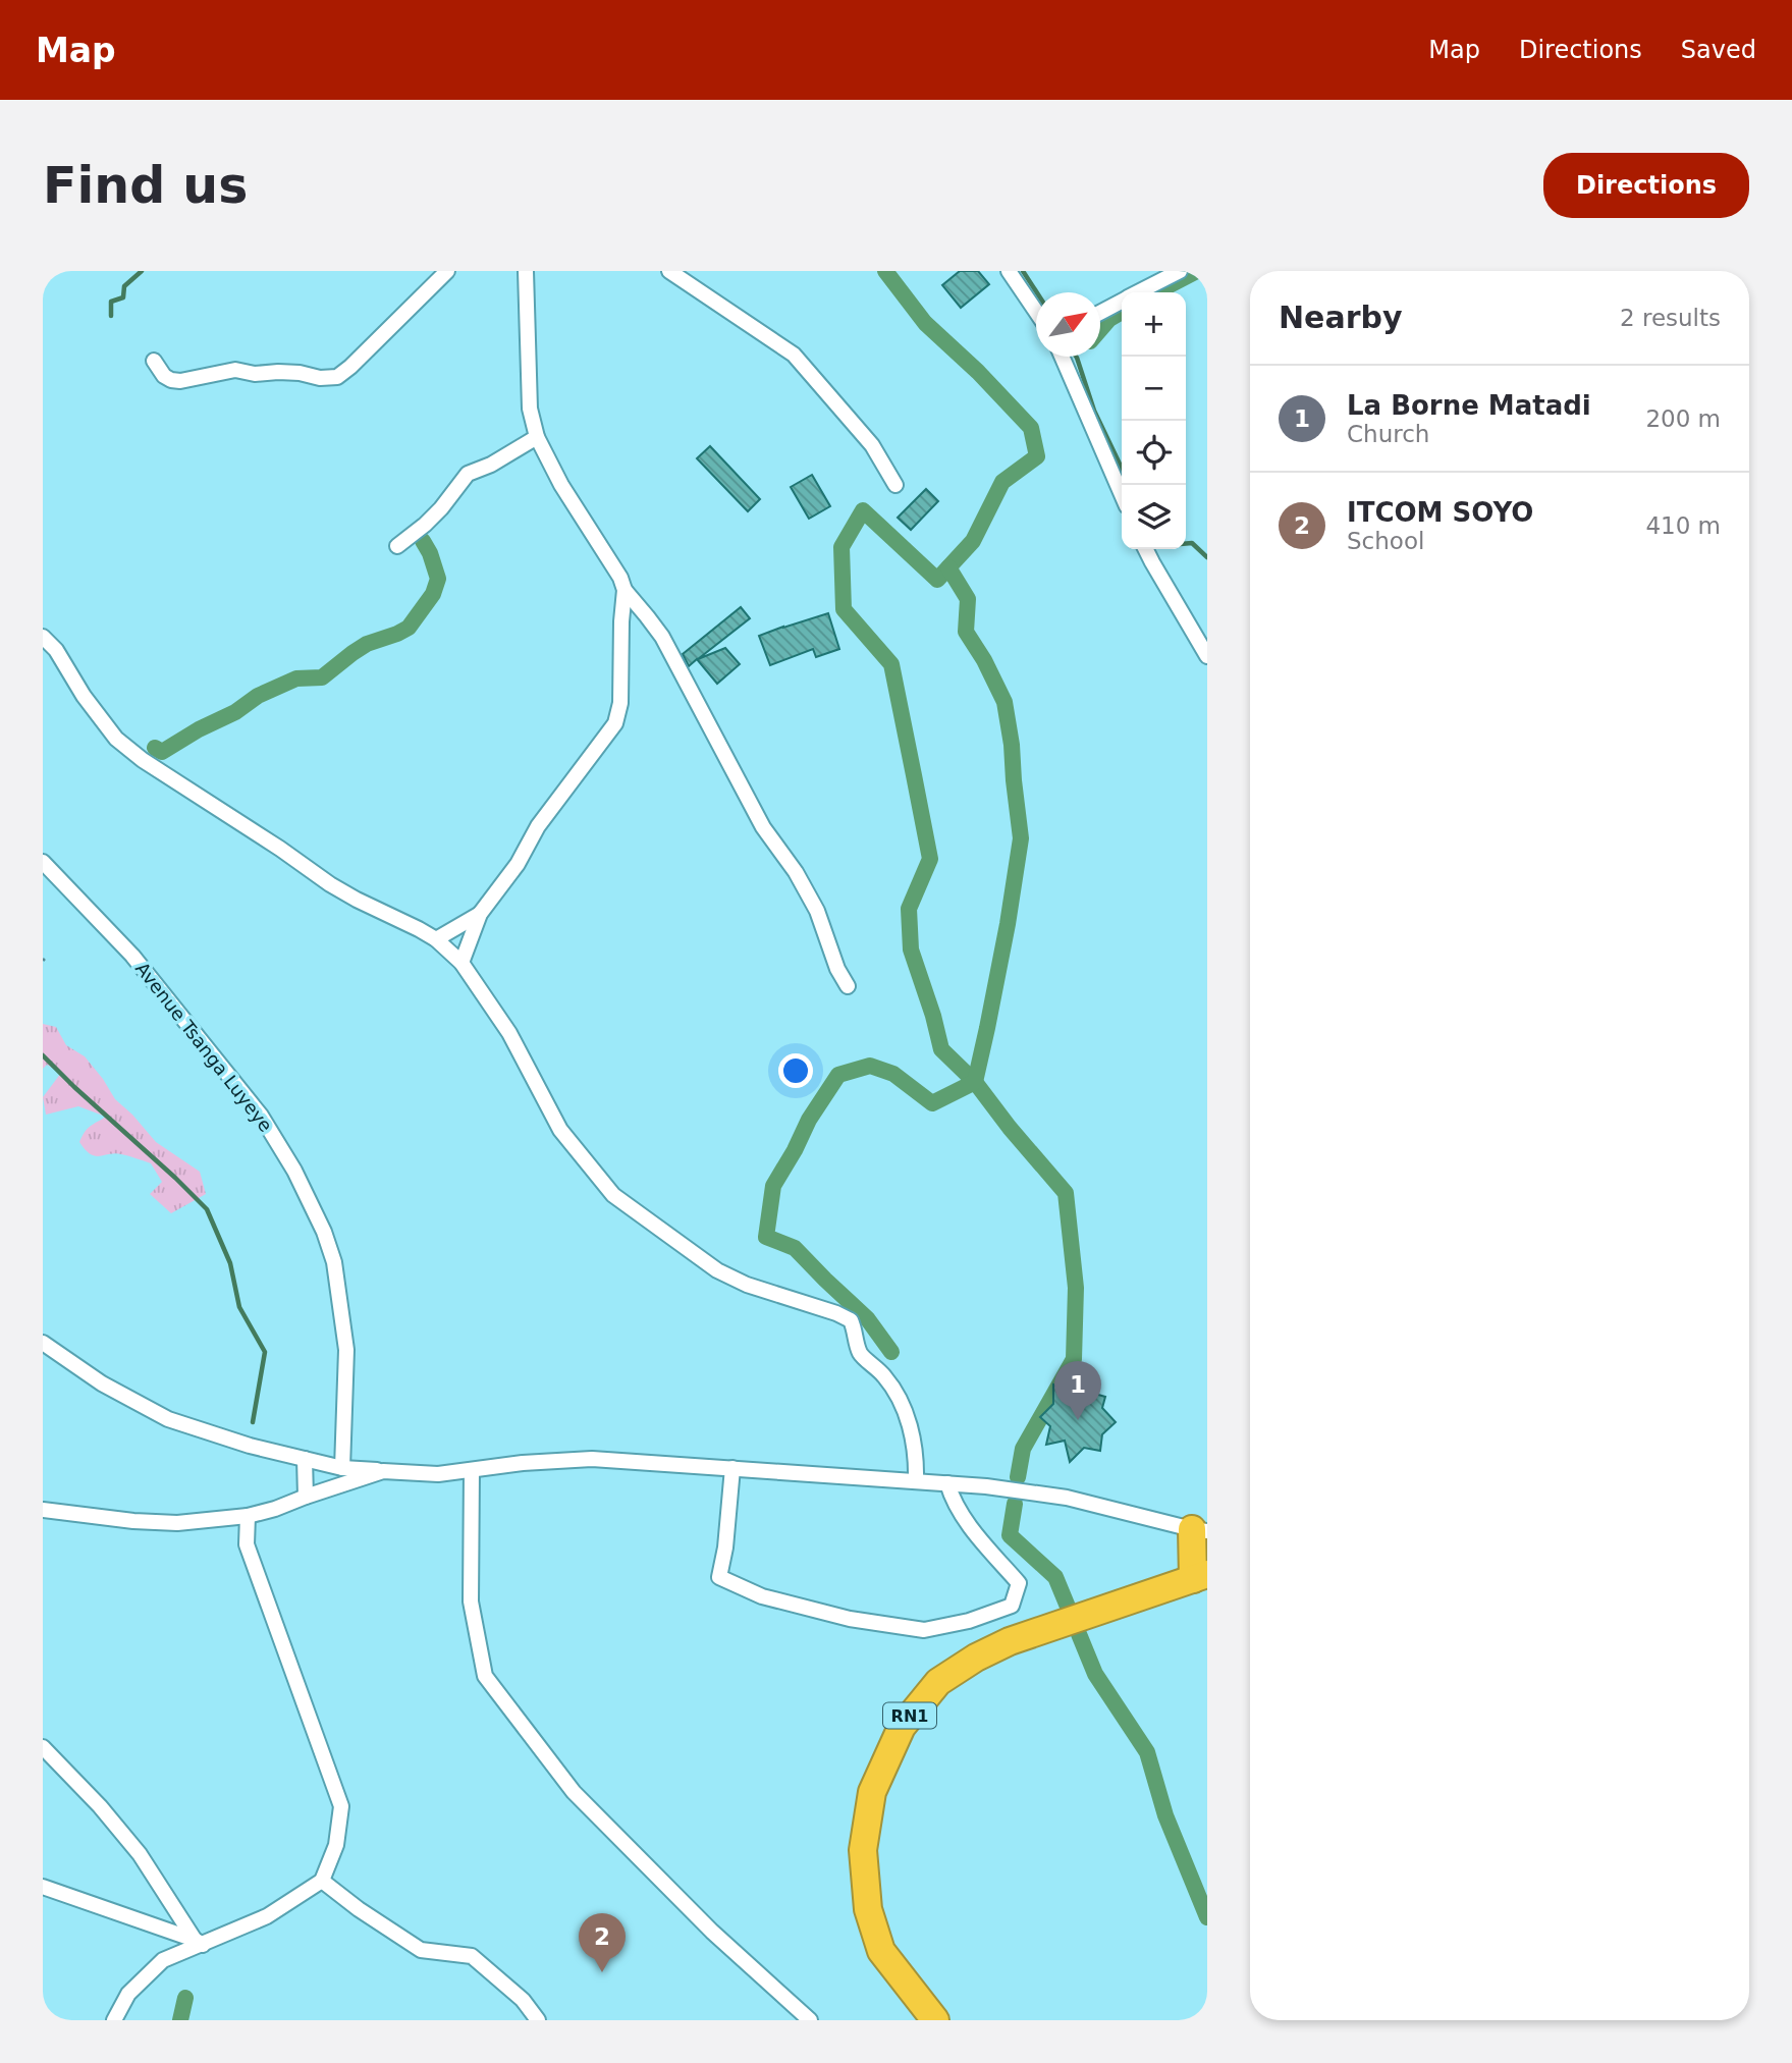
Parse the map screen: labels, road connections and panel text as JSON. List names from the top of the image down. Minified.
{"streets":{"highway":["RN1"],"street":["Avenue Tsanga Luyeye"]},"north":"top right","page":{"header":"Map","nav":["Map","Directions","Saved"],"buttons":"Directions","title":"Find us","heading":["Nearby","2 results"],"map_buttons":["+","−"],"list":[{"mark":"1","name":"La Borne Matadi","note":"Church","value":"200 m"},{"mark":"2","name":"ITCOM SOYO","note":"School","value":"410 m"}],"pins":["1","2"]}}
